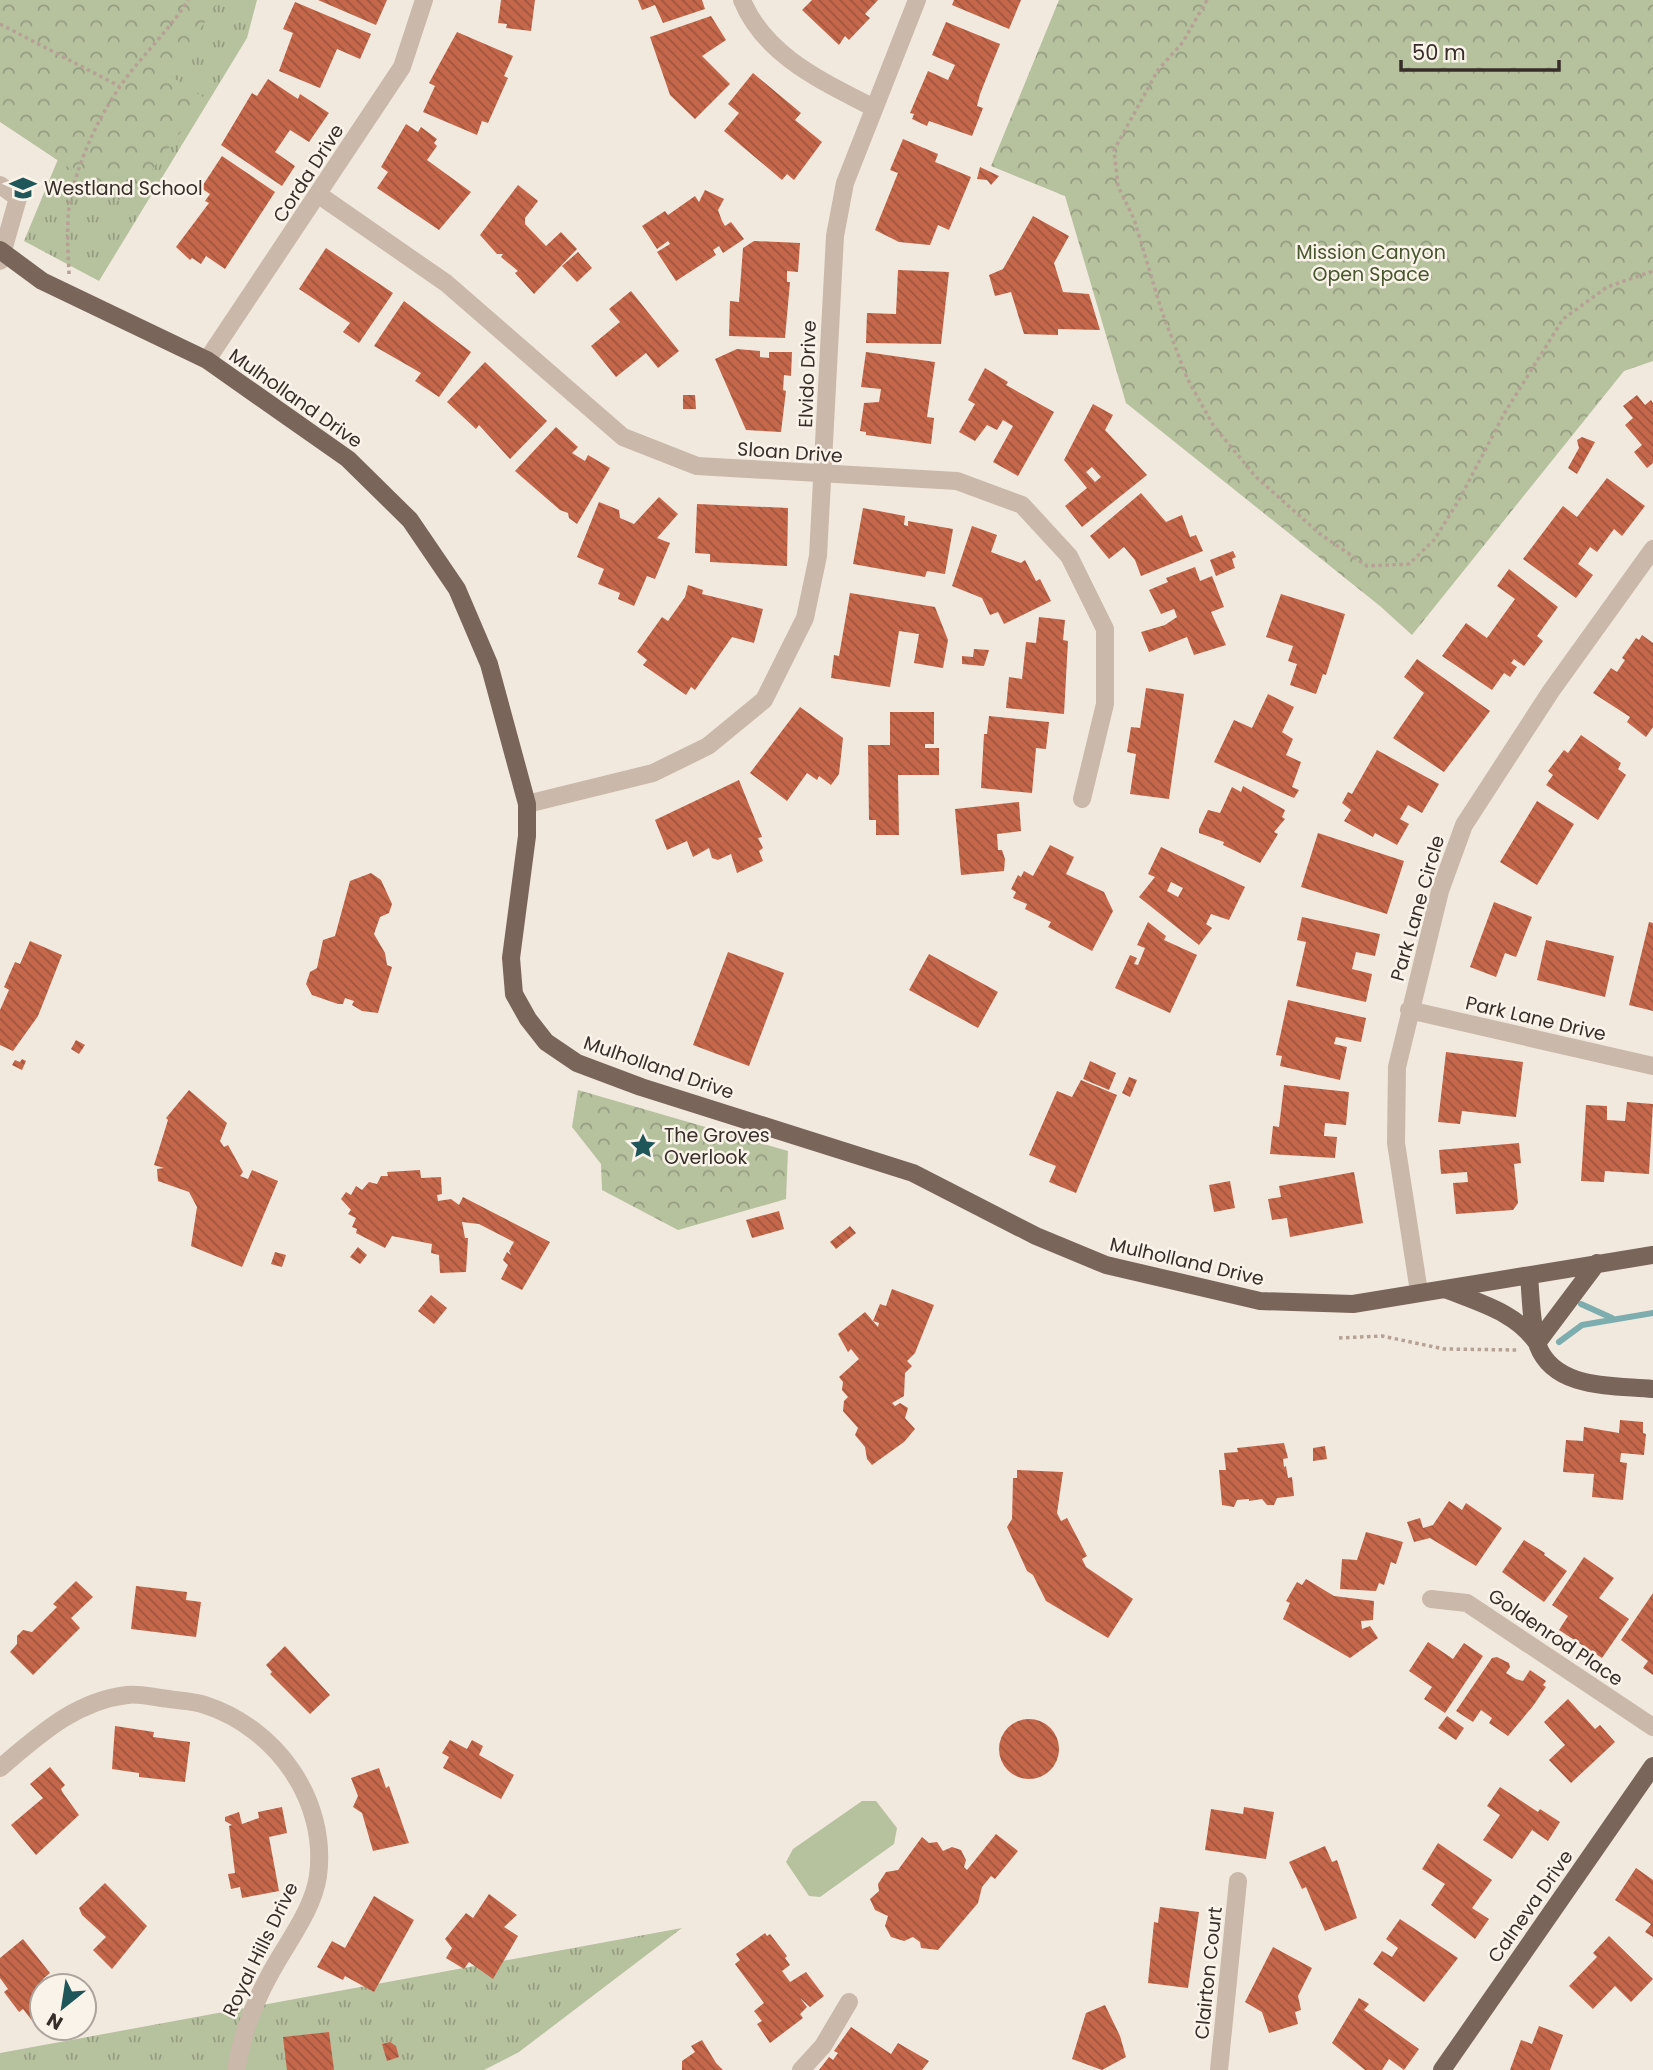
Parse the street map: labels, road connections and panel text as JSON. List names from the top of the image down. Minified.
{"streets":{"main road":["Mulholland Drive","Calneva Drive"],"street":["Corda Drive","Elvido Drive","Sloan Drive","Park Lane Circle","Park Lane Drive","Goldenrod Place","Royal Hills Drive","Clairton Court"]},"crossings":[["Corda Drive","Mulholland Drive"],["Corda Drive","Sloan Drive"],["Elvido Drive","Mulholland Drive"],["Elvido Drive","Sloan Drive"],["Mulholland Drive","Park Lane Circle"],["Park Lane Circle","Park Lane Drive"]],"parks":["Mission Canyon Open Space"],"places":{"school or university":["Westland School"],"place":["The Groves Overlook"]},"scale_bar":"50 m","north":"bottom left"}
